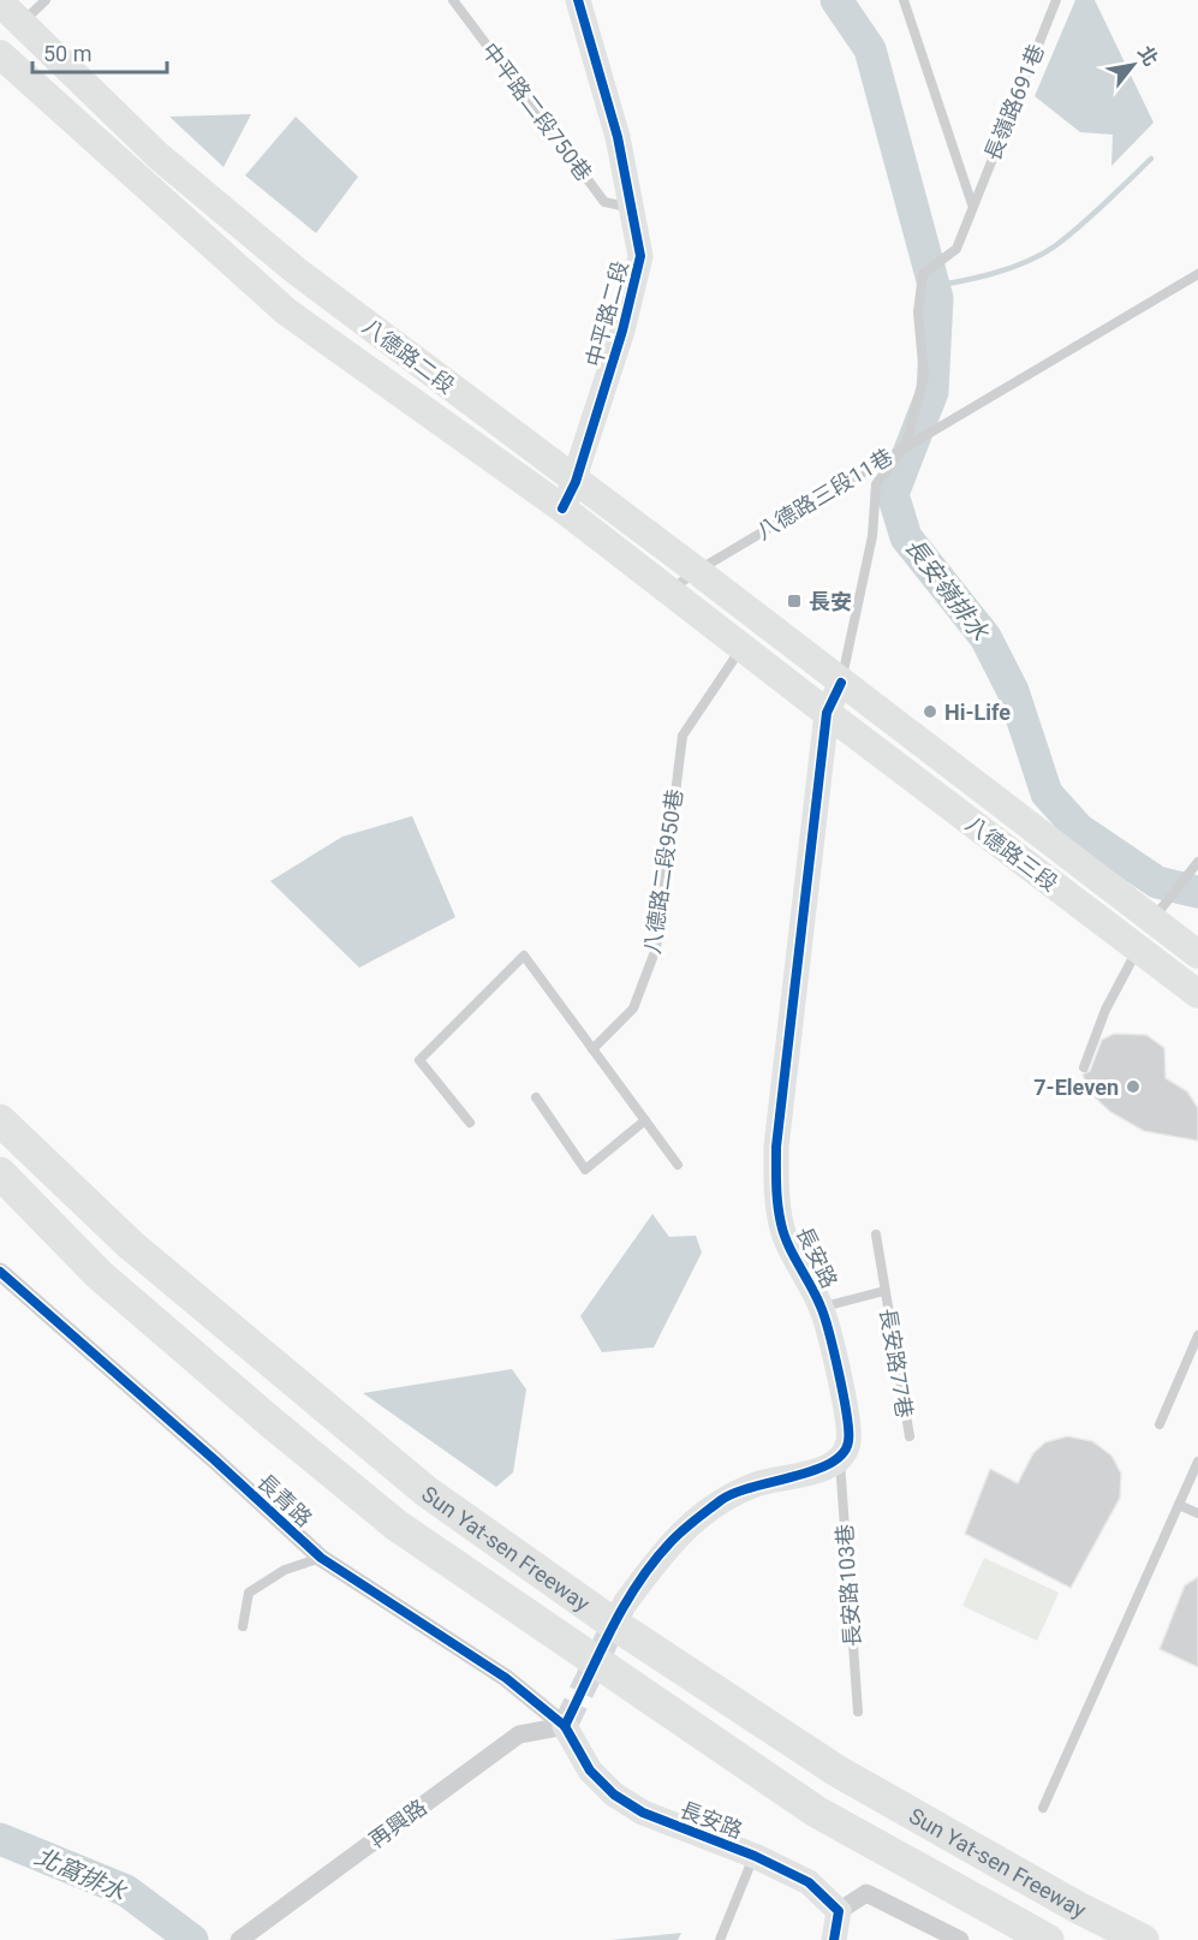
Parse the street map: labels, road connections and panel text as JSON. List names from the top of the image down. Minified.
{"streets":{"highway":["Sun Yat-sen Freeway"],"main road":["八德路二段","八德路三段"],"street":["中平路二段","長安路","長青路","再興路"],"lane":["長嶺路691巷","中平路二段750巷","八德路三段11巷","八德路二段950巷","長安路77巷","長安路103巷"]},"crossings":[["長嶺路691巷","八德路三段11巷"],["中平路二段750巷","中平路二段"],["中平路二段","八德路二段"],["八德路二段","八德路三段11巷"],["八德路二段","八德路三段"],["八德路二段","八德路二段950巷"],["八德路二段","長安路"],["八德路三段","長安路"],["長安路","長安路77巷"],["長安路","長青路"],["長安路","長安路103巷"],["長安路","再興路"],["長青路","再興路"]],"water":["長安嶺排水","北窩排水"],"places":{"transit":["長安"],"other":["Hi-Life","7-Eleven"]},"scale_bar":"50 m","north":"top right"}
